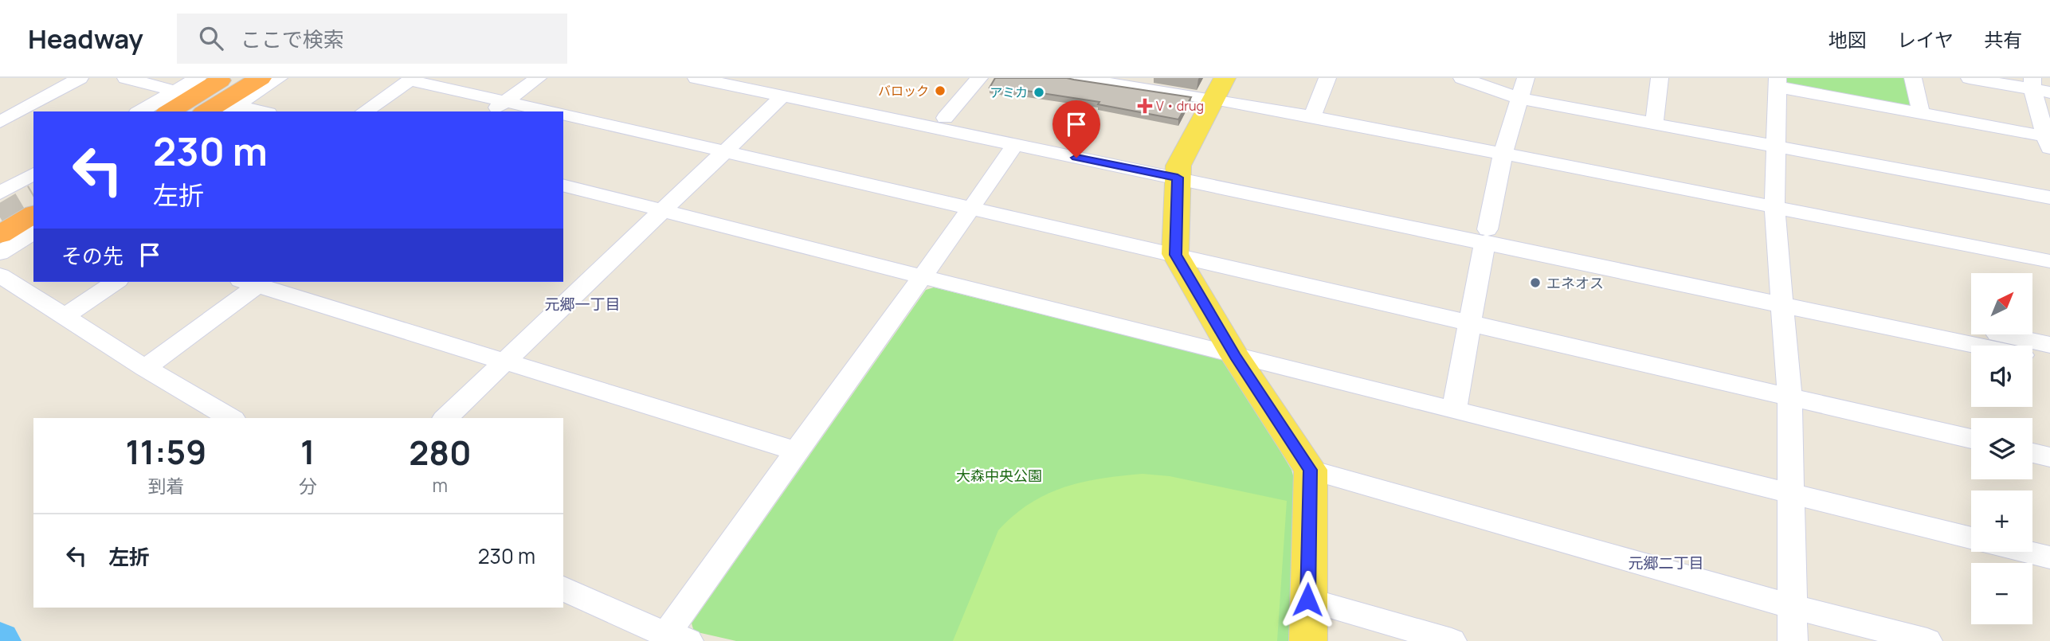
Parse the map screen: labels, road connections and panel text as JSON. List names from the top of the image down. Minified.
{"districts":["元郷一丁目","元郷二丁目"],"parks":["大森中央公園"],"places":{"other":["バロック","アミカ","エネオス"],"health":["V・drug"]},"north":"top right","page":{"header":"Headway","search":"ここで検索","nav":["地図","レイヤ","共有"],"turn":["230 m","左折"],"then":"その先","map_buttons":["+","−"],"eta":["11:59","到着","1","分","280","m"],"list":[{"name":"左折","value":"230 m"}]}}
